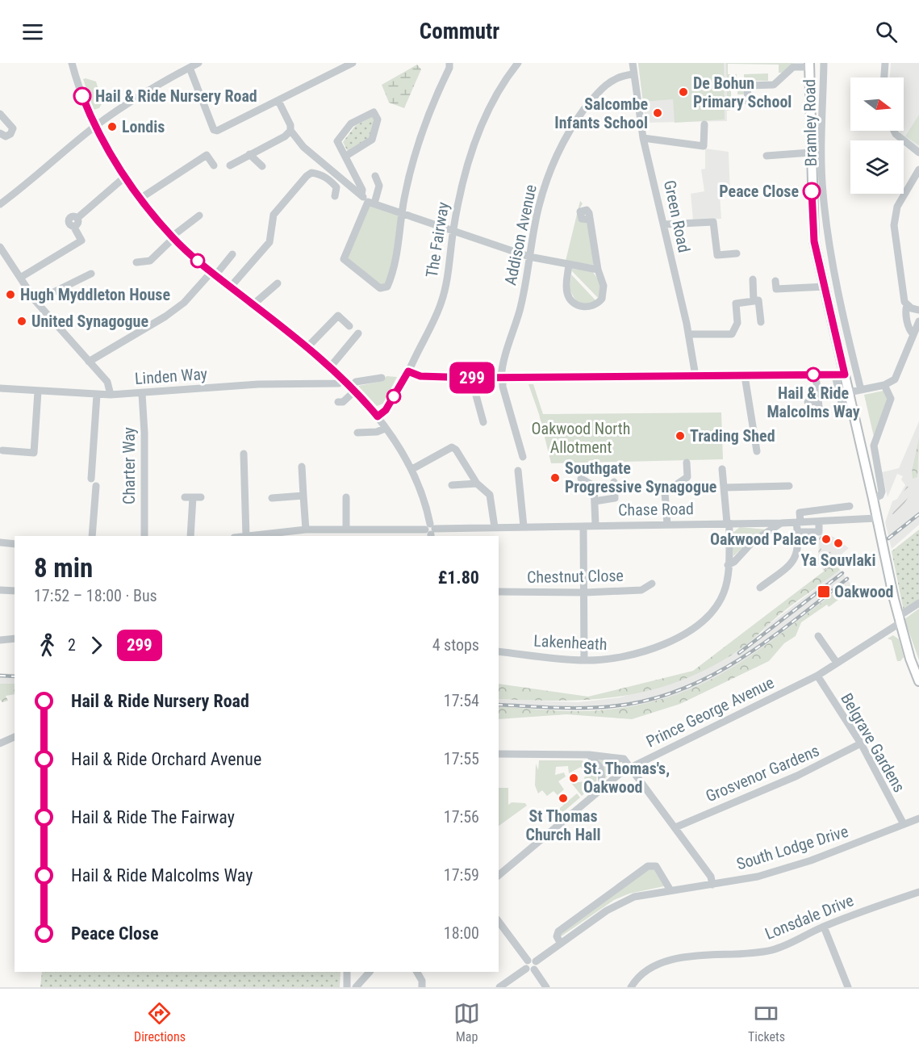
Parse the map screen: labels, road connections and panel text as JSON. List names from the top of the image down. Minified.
{"streets":{"main road":["Bramley Road"],"street":["Green Road","Addison Avenue","The Fairway","Linden Way","Charter Way","Chase Road","Chestnut Close","Lakenheath","Prince George Avenue","Belgrave Gardens","Grosvenor Gardens","South Lodge Drive","Lonsdale Drive"]},"crossings":[["Bramley Road","Chase Road"],["Bramley Road","Prince George Avenue"],["Green Road","Addison Avenue"],["Linden Way","Charter Way"],["Chase Road","Lakenheath"],["Prince George Avenue","Belgrave Gardens"],["Belgrave Gardens","Grosvenor Gardens"],["Belgrave Gardens","South Lodge Drive"]],"parks":["Oakwood North Allotment"],"places":{"other":["De Bohun Primary School","Hail & Ride Nursery Road","Salcombe Infants School","Londis","Peace Close","Hugh Myddleton House","United Synagogue","Hail & Ride Malcolms Way","Trading Shed","Southgate Progressive Synagogue","Oakwood Palace","Ya Souvlaki","St. Thomas's, Oakwood","St Thomas Church Hall"],"transit":["Oakwood"]},"lines":["bus line 299"],"north":"right","page":{"header":"Commutr","on_map":"299","heading":["8 min","17:52 – 18:00 · Bus","£1.80"],"legs":["2","299","4 stops"],"list":[{"name":"Hail & Ride Nursery Road","value":"17:54"},{"name":"Hail & Ride Orchard Avenue","value":"17:55"},{"name":"Hail & Ride The Fairway","value":"17:56"},{"name":"Hail & Ride Malcolms Way","value":"17:59"},{"name":"Peace Close","value":"18:00"}],"tabs":["Directions","Map","Tickets"]}}
